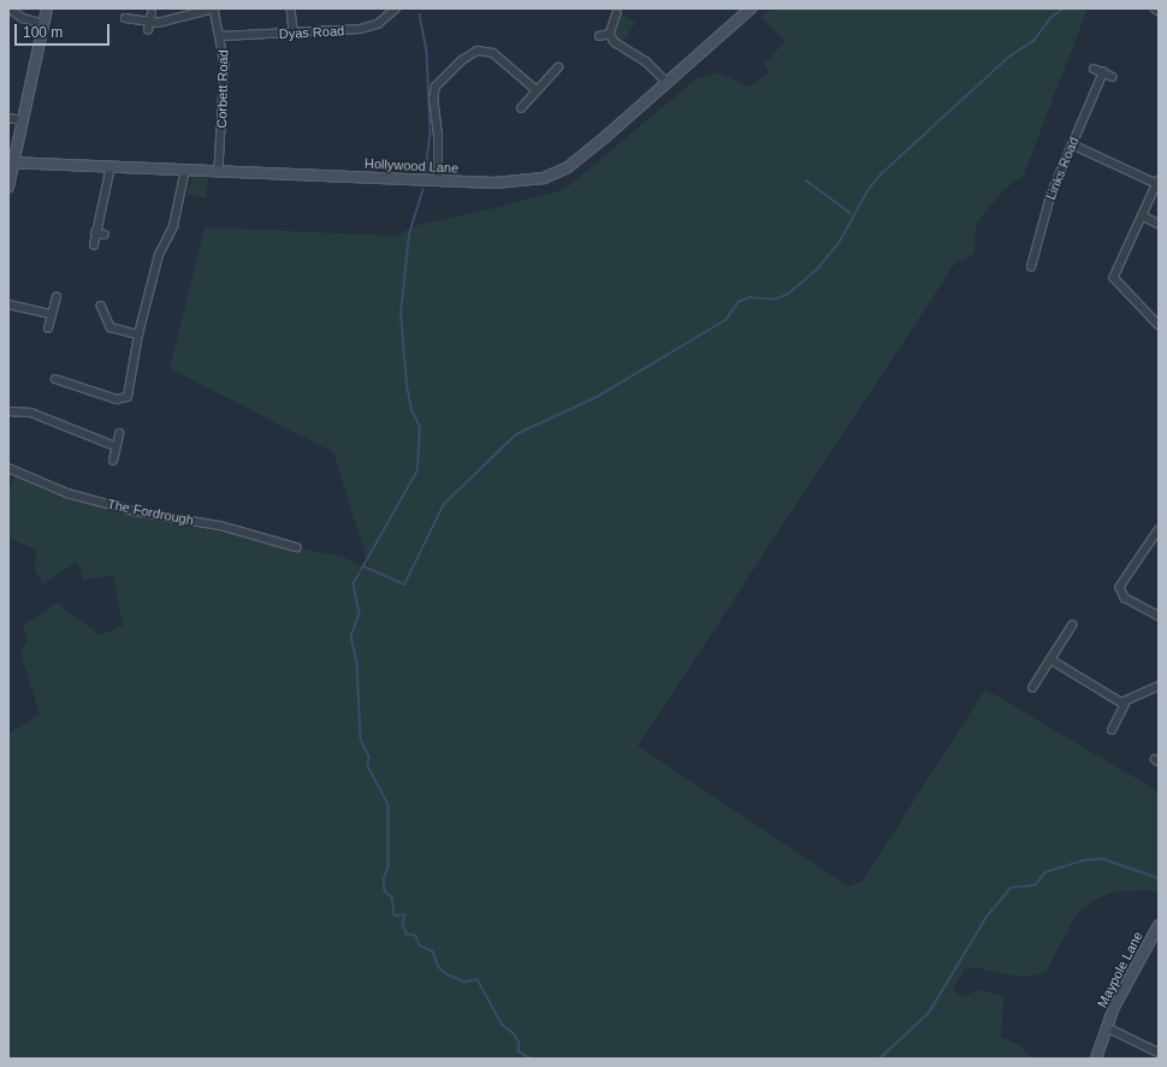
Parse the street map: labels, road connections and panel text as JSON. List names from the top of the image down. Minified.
{"streets":{"street":["Dyas Road","Corbett Road","Hollywood Lane","Links Road","The Fordrough","Maypole Lane"]},"crossings":[["Dyas Road","Corbett Road"],["Corbett Road","Hollywood Lane"]],"scale_bar":"100 m"}
